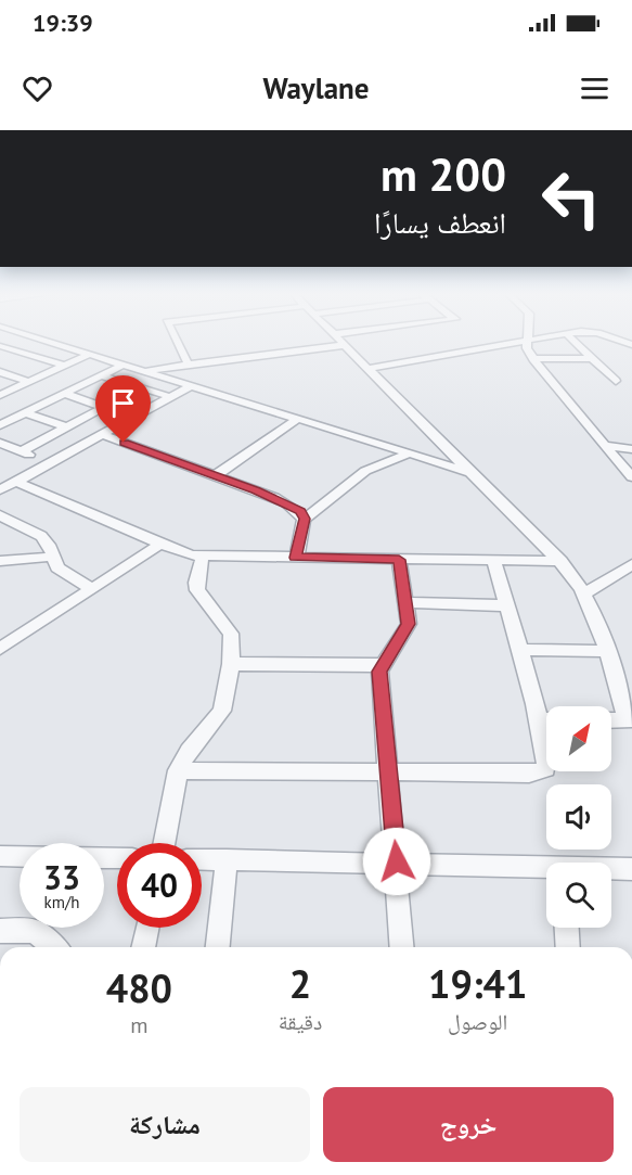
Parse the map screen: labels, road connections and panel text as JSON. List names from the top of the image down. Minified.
{"north":"top right","page":{"status":"19:39","header":"Waylane","turn":["200 m","انعطف يسارًا"],"speed":"33 km/h","limit":"40","eta":["19:41","الوصول","2","دقيقة","480","m"],"buttons":["خروج","مشاركة"]}}
